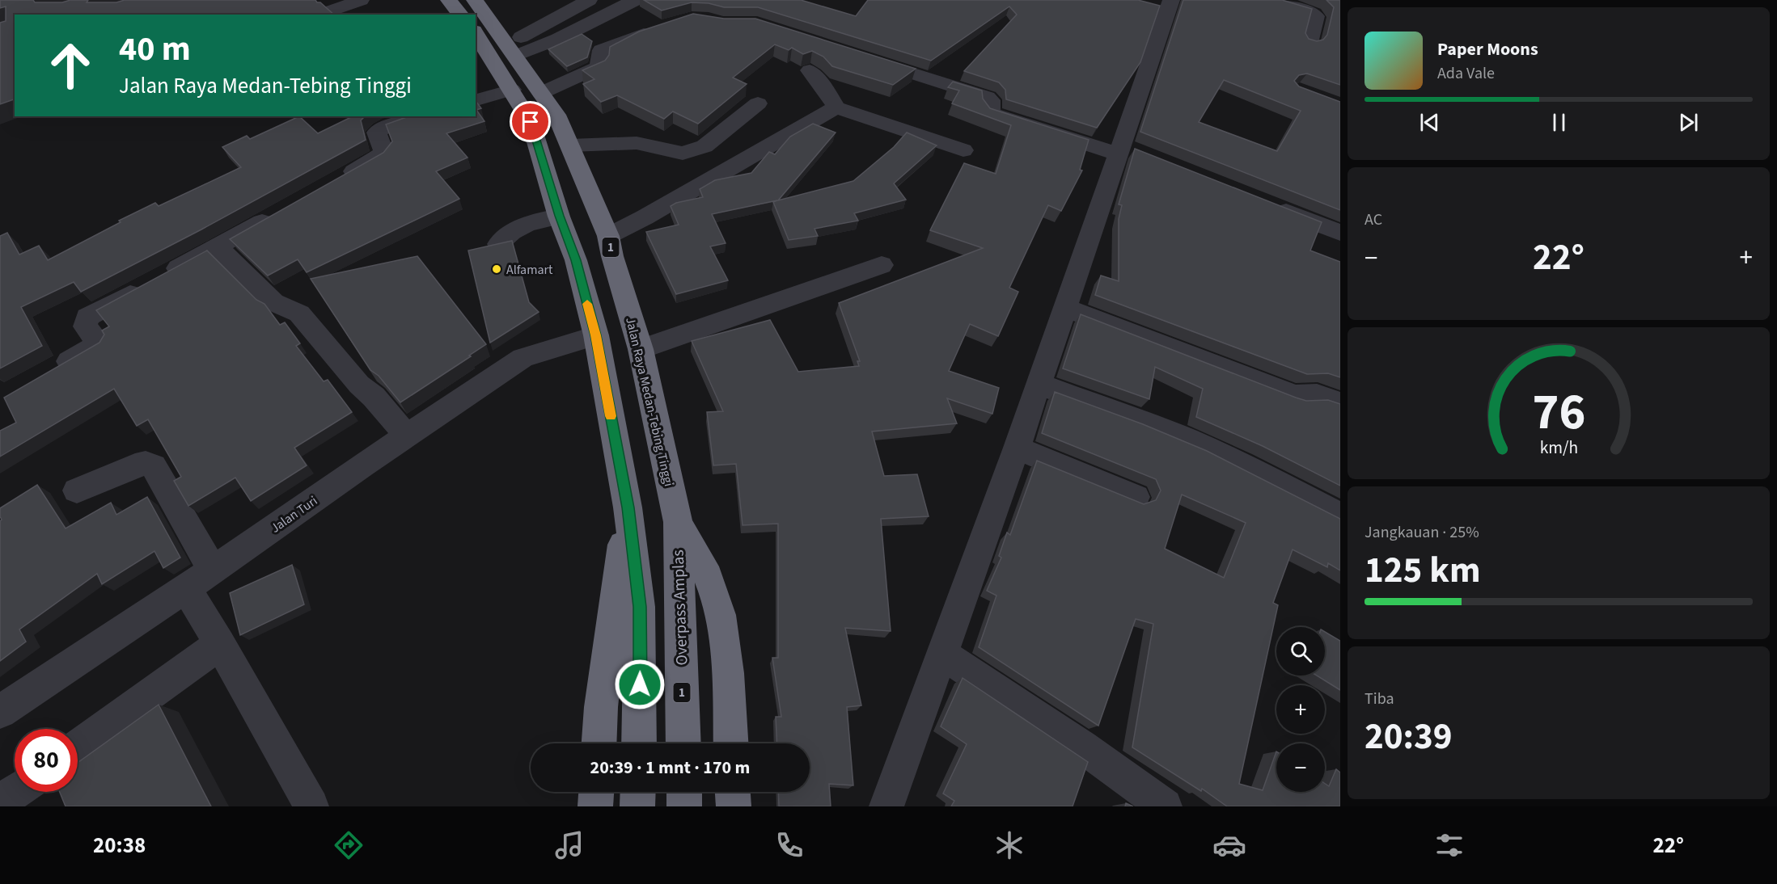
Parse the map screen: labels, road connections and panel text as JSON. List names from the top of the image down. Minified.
{"streets":{"highway":["1","Jalan Raya Medan-Tebing Tinggi","Overpass Amplas"],"street":["Jalan Turi"]},"crossings":[["Jalan Raya Medan-Tebing Tinggi","Overpass Amplas"]],"places":["Alfamart"],"page":{"turn":["40 m","Jalan Raya Medan-Tebing Tinggi"],"song":["Paper Moons","Ada Vale"],"tile":["AC",["Jangkauan · 25%","125 km"],["Tiba","20:39"]],"heat":["−","22°","+"],"map_buttons":["+","−"],"limit":"80","trip":"20:39 · 1 mnt · 170 m","tabs":["20:38","22°"],"gauge":["76","km/h"]}}
